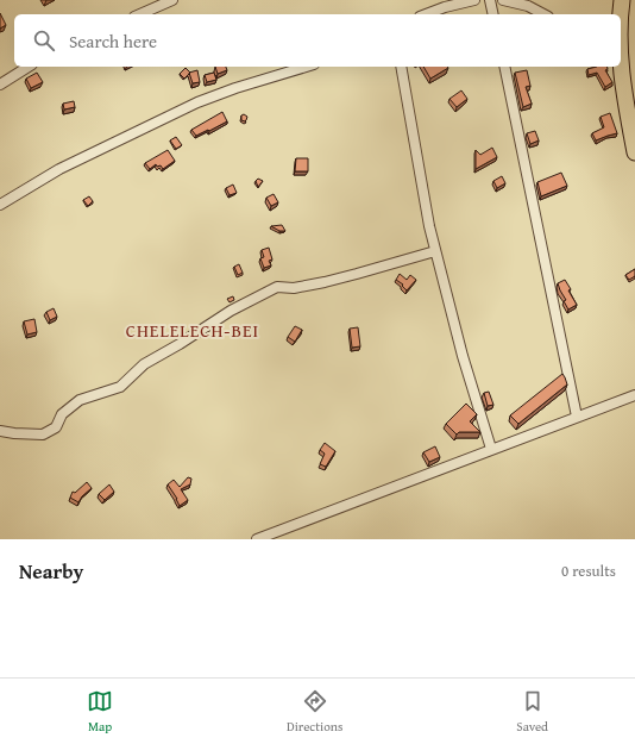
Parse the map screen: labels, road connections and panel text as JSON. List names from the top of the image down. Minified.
{"districts":["CHELELECH-BEI"],"page":{"search":"Search here","heading":["Nearby","0 results"],"nav":["Map","Directions","Saved"]}}
